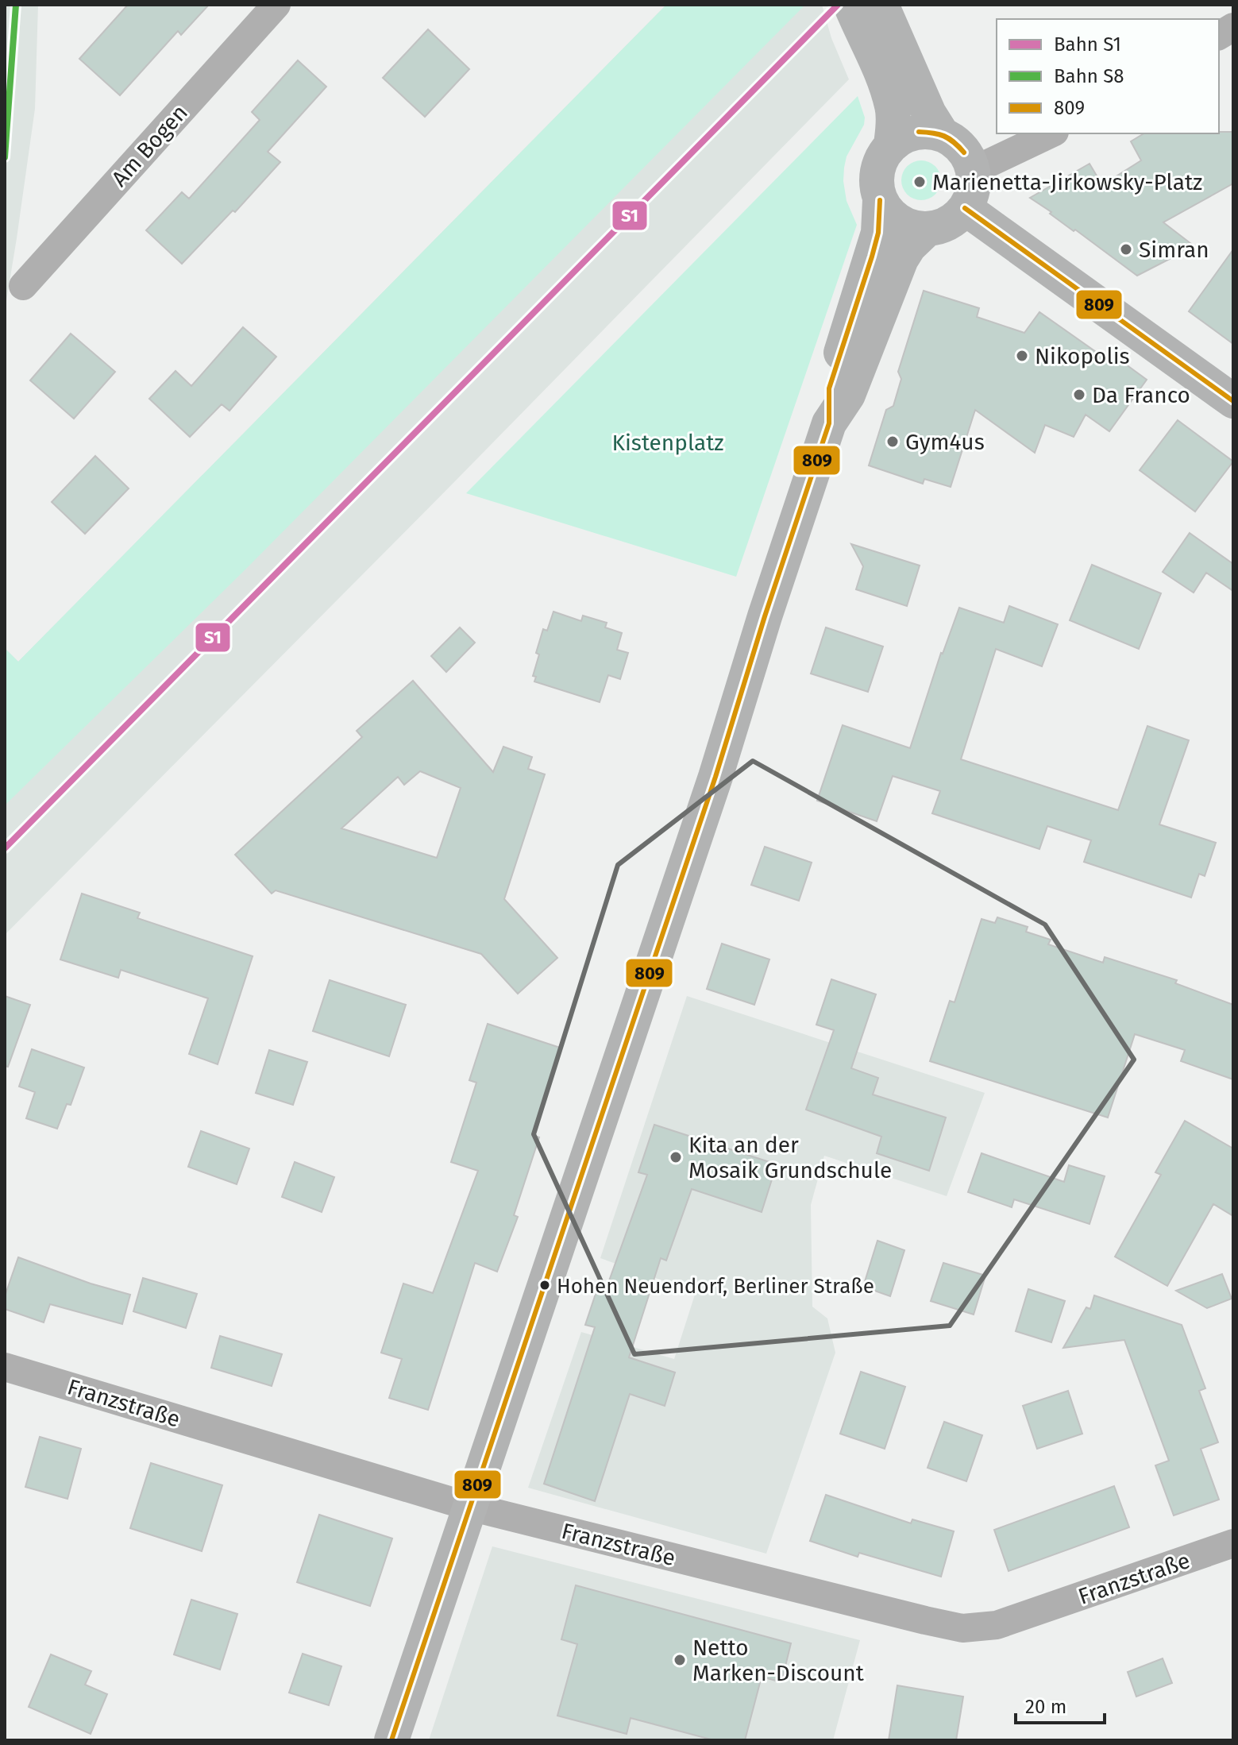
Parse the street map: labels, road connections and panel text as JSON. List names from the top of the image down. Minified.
{"streets":{"street":["Am Bogen","Franzstraße"]},"parks":["Kistenplatz"],"places":["Marienetta-Jirkowsky-Platz","Simran","Nikopolis","Da Franco","Gym4us","Kita an der Mosaik Grundschule","Hohen Neuendorf, Berliner Straße","Netto Marken-Discount"],"lines":["rail line S1","rail line S8","transit line 809"],"legend":["Bahn S1","Bahn S8","809"],"scale_bar":"20 m"}
